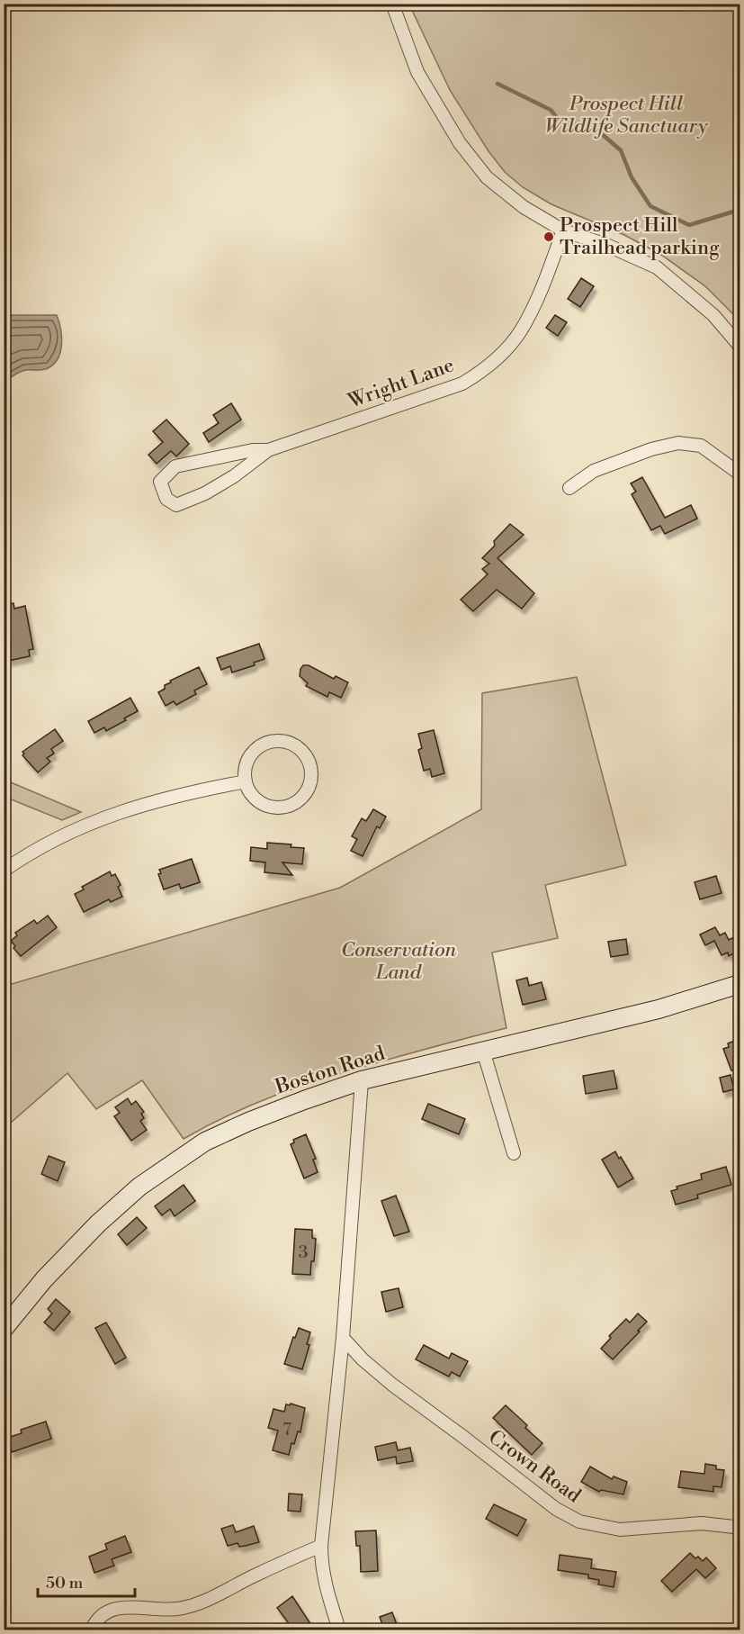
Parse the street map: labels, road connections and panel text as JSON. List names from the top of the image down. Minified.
{"streets":{"main road":["Boston Road"],"street":["Wright Lane","Crown Road"]},"parks":["Prospect Hill Wildlife Sanctuary","Conservation Land"],"places":["Prospect Hill Trailhead parking"],"house_numbers":["3","7"],"scale_bar":"50 m"}
